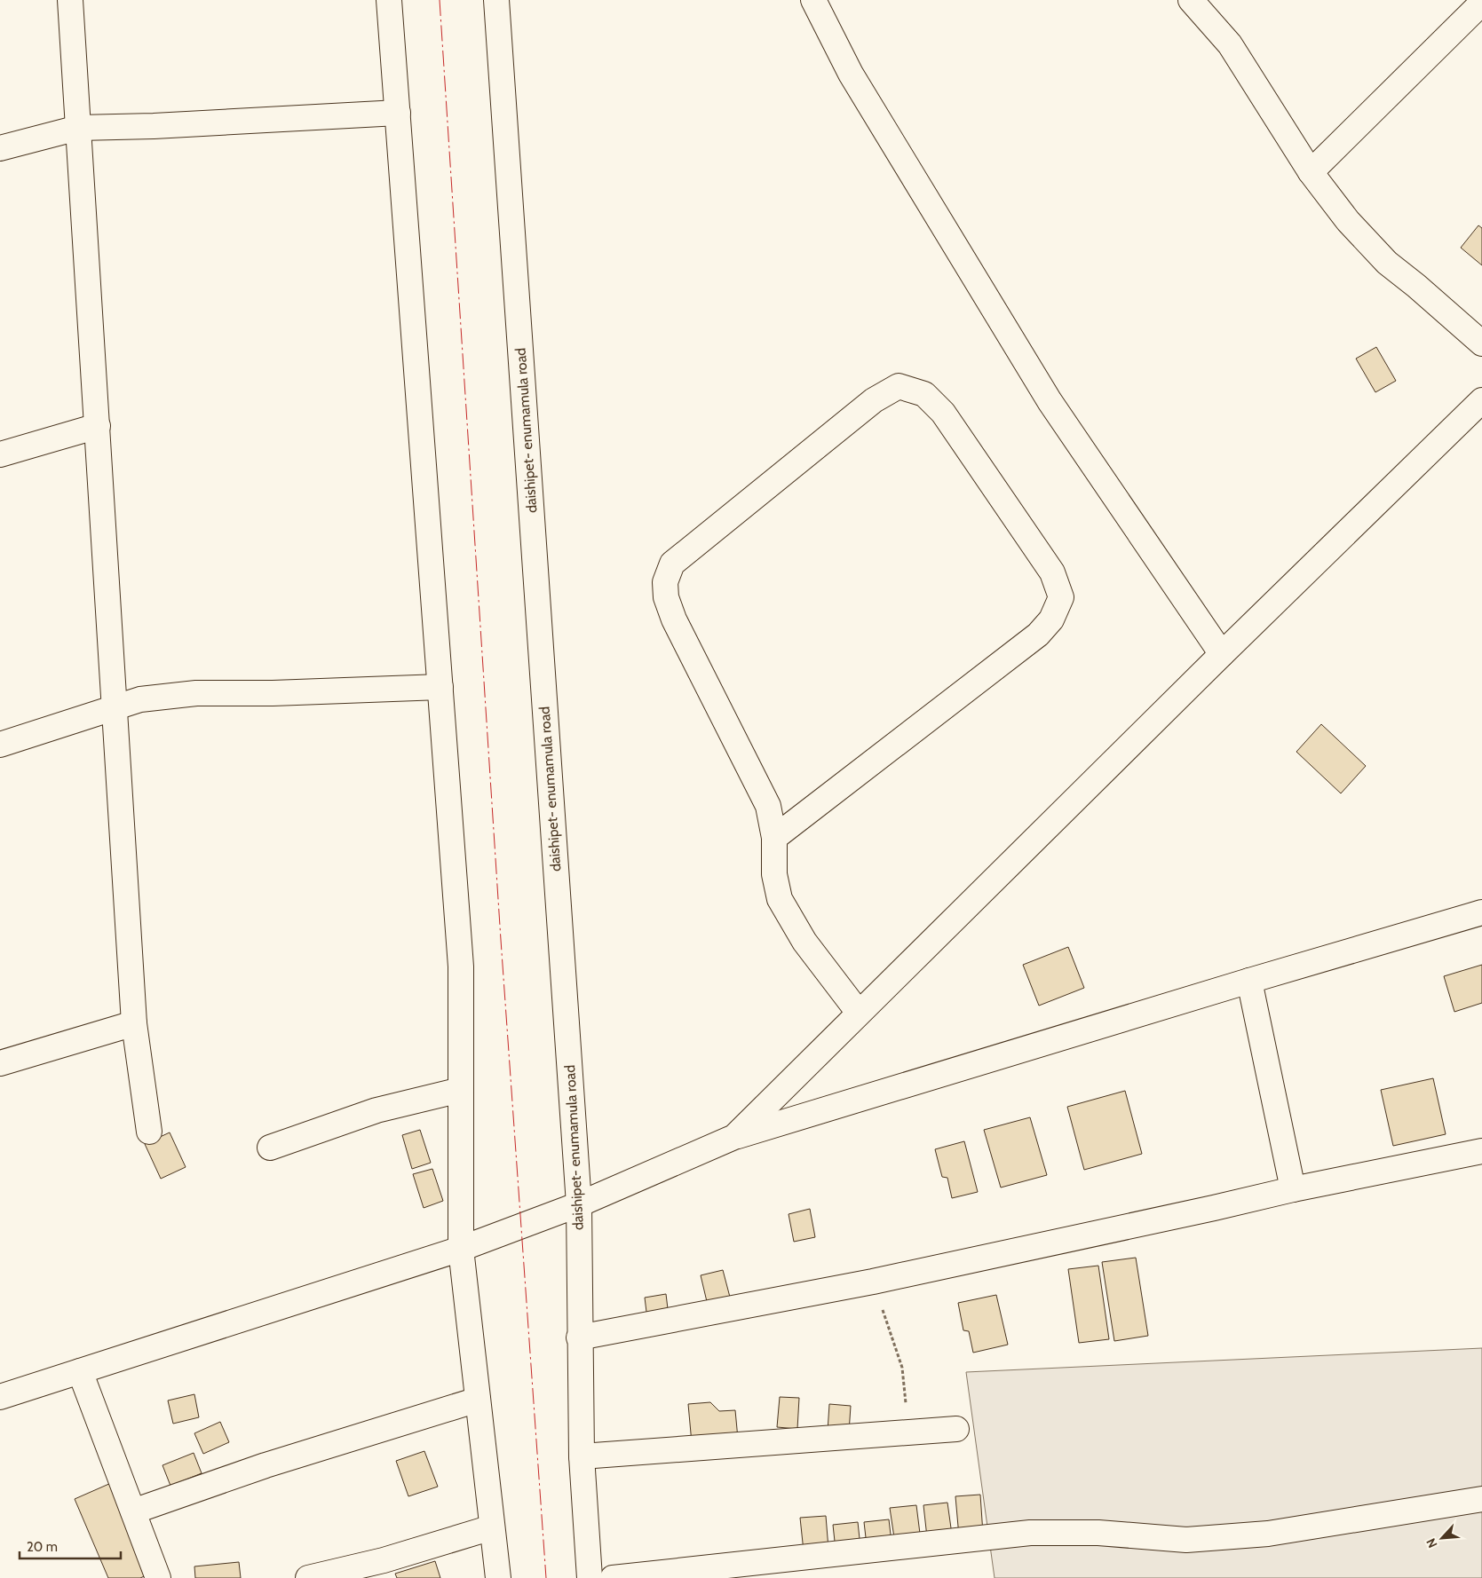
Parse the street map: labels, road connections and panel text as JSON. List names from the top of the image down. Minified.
{"streets":{"street":["daishipet- enumamula road"]},"scale_bar":"20 m","north":"bottom left"}
